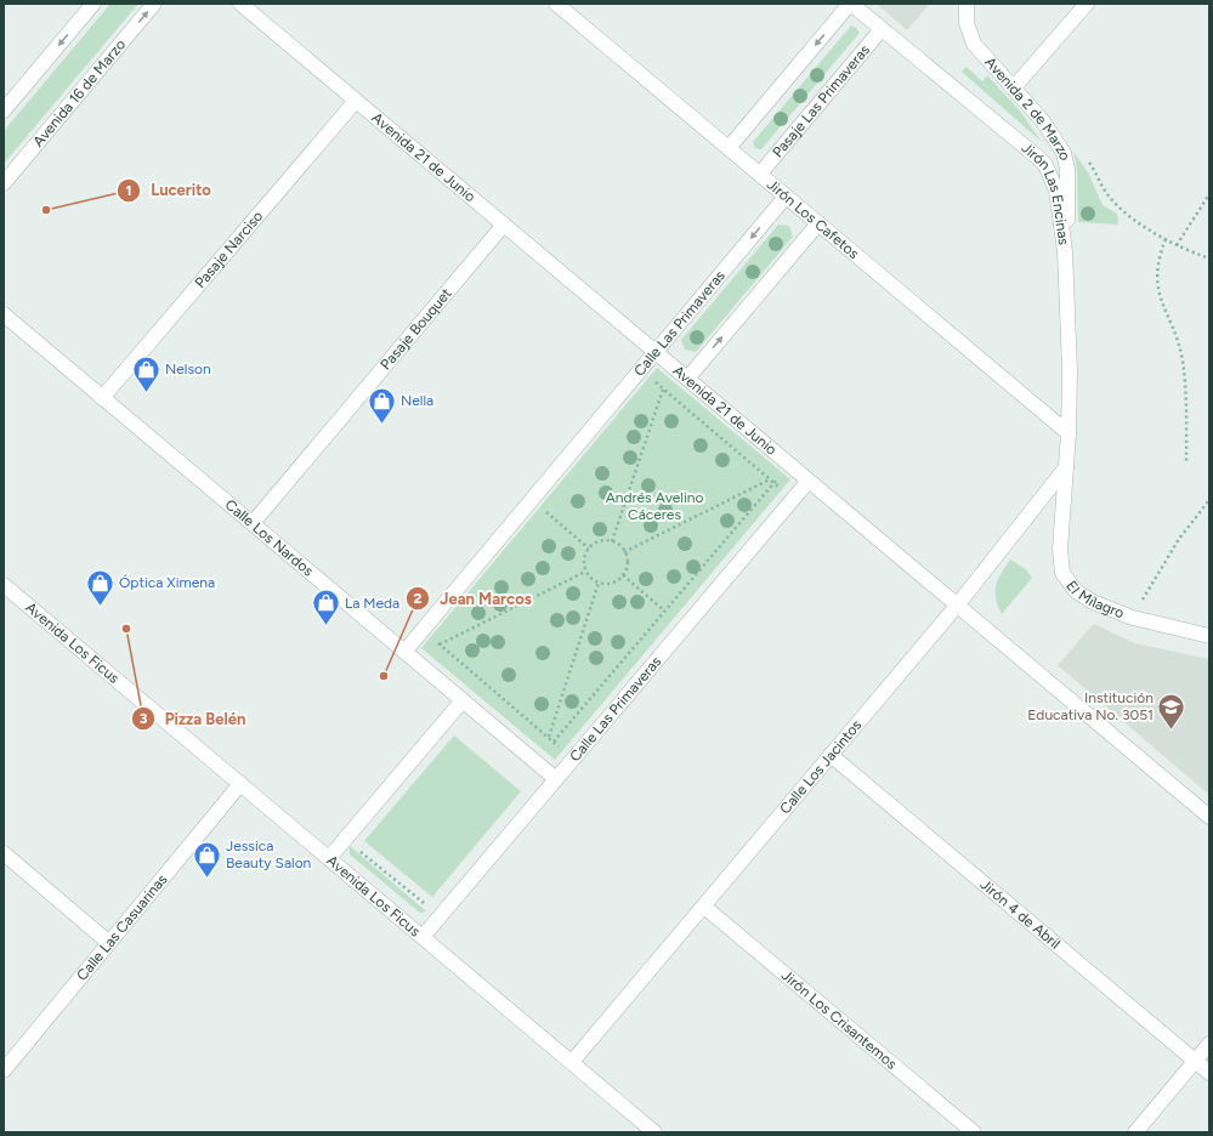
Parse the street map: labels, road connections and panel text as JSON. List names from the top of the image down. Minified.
{"streets":{"street":["Avenida 16 de Marzo","Pasaje Las Primaveras","Avenida 2 de Marzo","Avenida 21 de Junio","Jirón Las Encinas","Jirón Los Cafetos","Pasaje Narciso","Calle Las Primaveras","Pasaje Bouquet","Calle Los Nardos","El Milagro","Avenida Los Ficus","Calle Los Jacintos","Jirón 4 de Abril","Calle Las Casuarinas","Jirón Los Crisantemos"]},"crossings":[["Pasaje Las Primaveras","Jirón Las Encinas"],["Pasaje Las Primaveras","Jirón Los Cafetos"],["Avenida 2 de Marzo","Jirón Las Encinas"],["Avenida 21 de Junio","Pasaje Narciso"],["Avenida 21 de Junio","Calle Las Primaveras"],["Avenida 21 de Junio","Pasaje Bouquet"],["Avenida 21 de Junio","Calle Los Jacintos"],["Jirón Las Encinas","Jirón Los Cafetos"],["Jirón Las Encinas","El Milagro"],["Jirón Las Encinas","Calle Los Jacintos"],["Jirón Los Cafetos","Calle Las Primaveras"],["Pasaje Narciso","Calle Los Nardos"],["Calle Las Primaveras","Calle Los Nardos"],["Calle Las Primaveras","Avenida Los Ficus"],["Pasaje Bouquet","Calle Los Nardos"],["El Milagro","Calle Los Jacintos"],["Avenida Los Ficus","Calle Los Jacintos"],["Avenida Los Ficus","Calle Las Casuarinas"],["Calle Los Jacintos","Jirón 4 de Abril"],["Calle Los Jacintos","Jirón Los Crisantemos"]],"parks":["Andrés Avelino Cáceres"],"places":{"other":["Lucerito","Pizza Belén","Jean Marcos"],"shop":["Nelson","Nella","Óptica Ximena","La Meda","Jessica Beauty Salon"],"school or university":["Institución Educativa No. 3051"]}}
